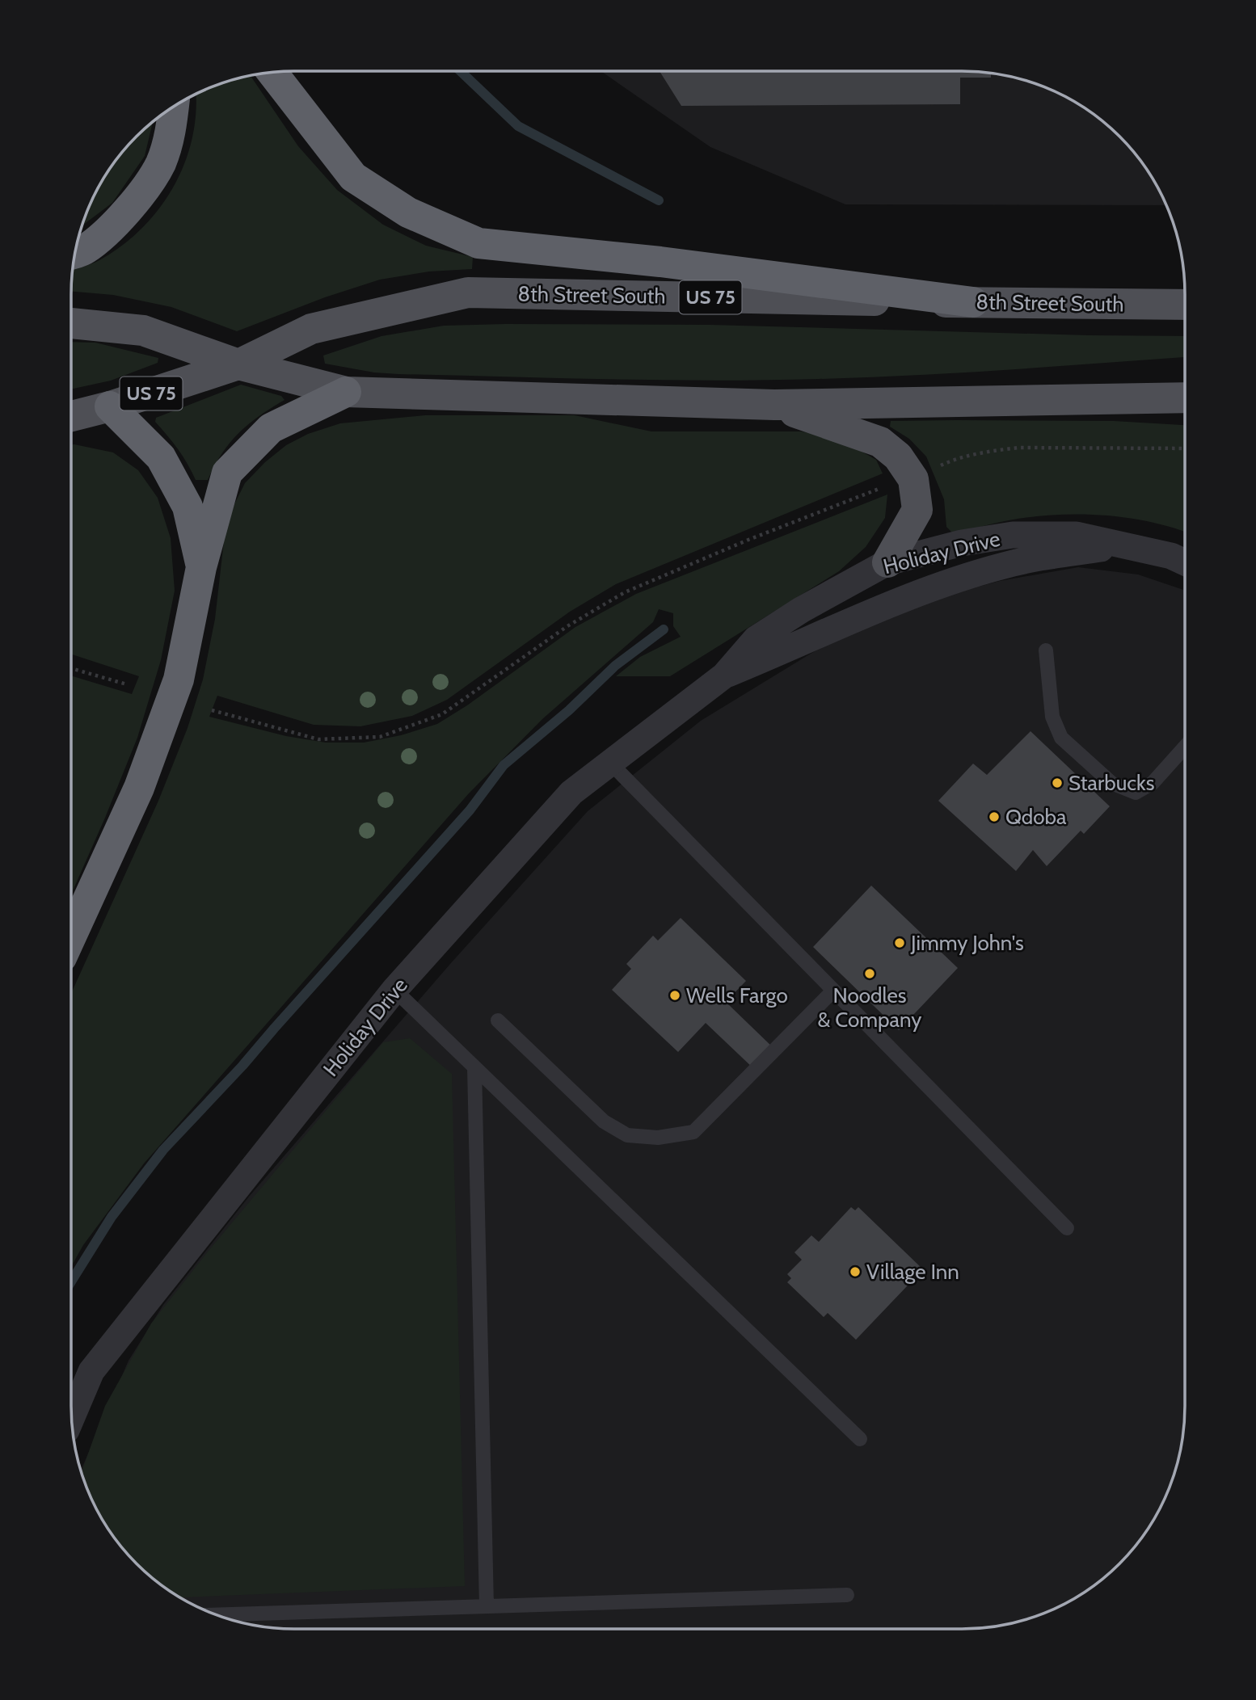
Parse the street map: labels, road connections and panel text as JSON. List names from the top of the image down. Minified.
{"streets":{"main road":["8th Street South","US 75"],"street":["Holiday Drive"]},"crossings":[["8th Street South","US 75"]],"places":["Starbucks","Qdoba","Jimmy John's","Noodles & Company","Wells Fargo","Village Inn"]}
